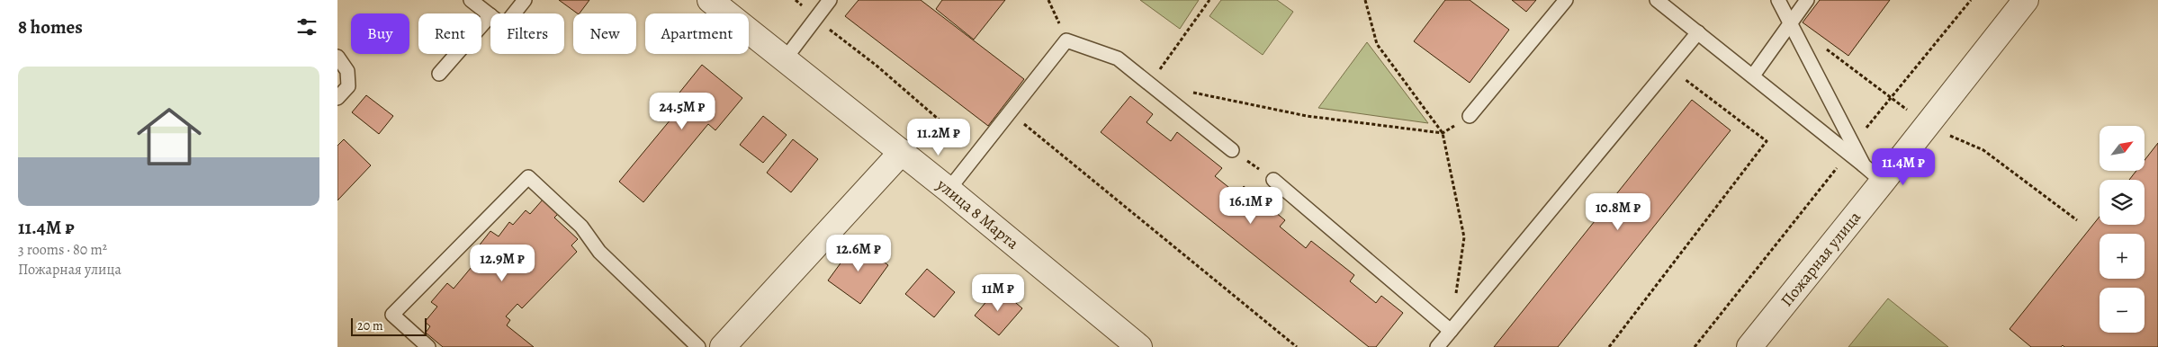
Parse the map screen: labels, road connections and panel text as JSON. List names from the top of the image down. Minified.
{"streets":{"street":["улица 8 Марта","Пожарная улица"]},"scale_bar":"20 m","north":"top right","page":{"heading":"8 homes","chip":["Buy","Rent","Filters","New","Apartment"],"list":[{"name":"11.4M ₽","note":"3 rooms · 80 m² · Пожарная улица"}],"price":["24.5M ₽","11.2M ₽","11.4M ₽","16.1M ₽","10.8M ₽","12.6M ₽","12.9M ₽","11M ₽"],"map_buttons":["+","−"],"scale":"20 m"}}
